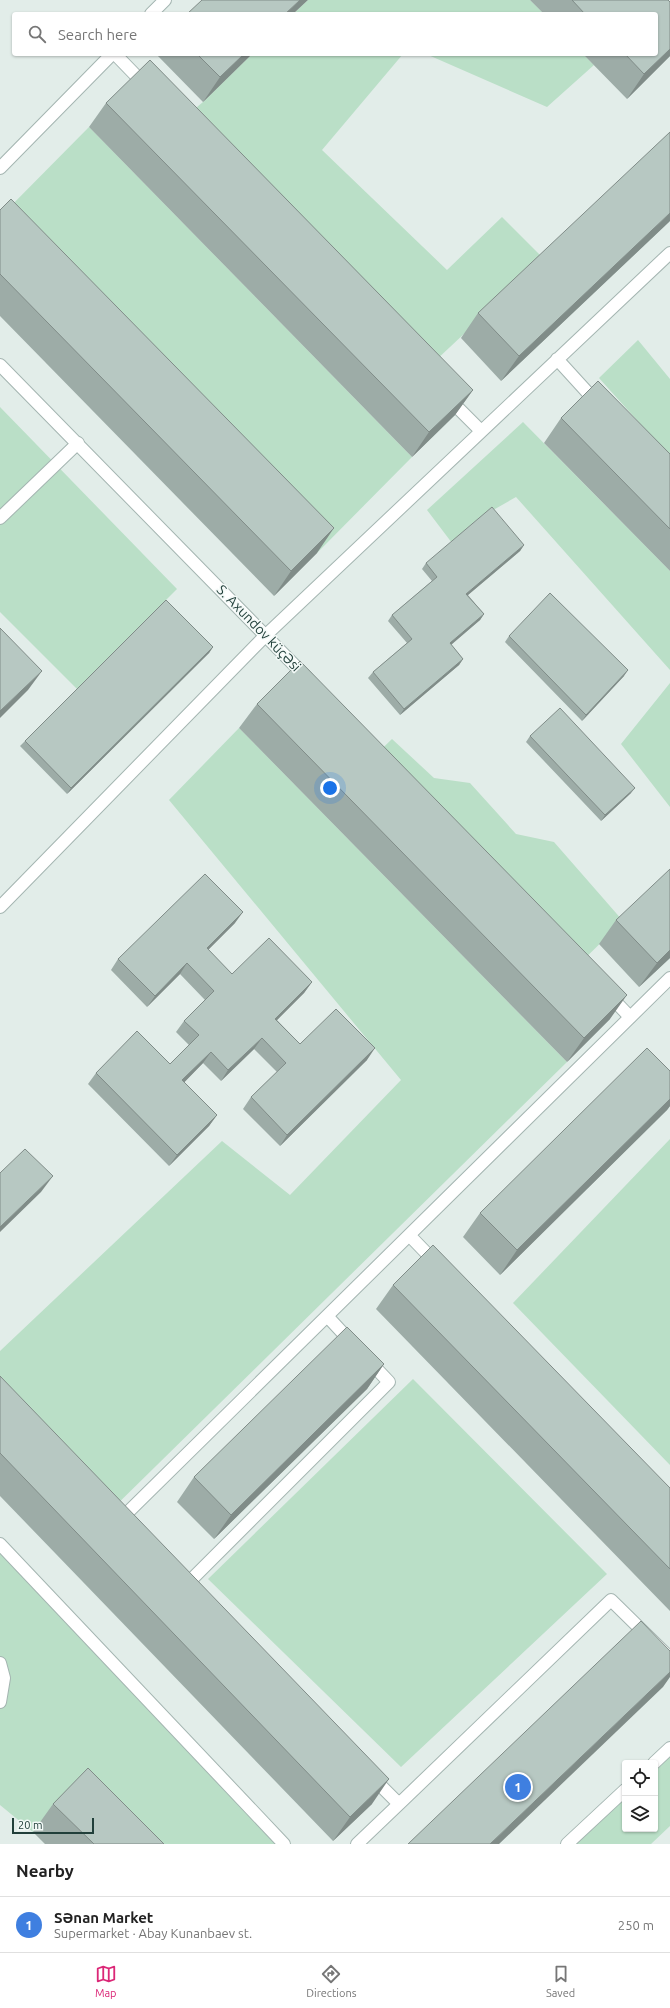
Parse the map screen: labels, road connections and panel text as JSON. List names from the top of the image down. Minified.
{"streets":{"street":["S. Axundov küçəsi"]},"scale_bar":"20 m","page":{"search":"Search here","pins":"1","scale":"20 m","heading":"Nearby","list":[{"mark":"1","name":"Sənan Market","note":"Supermarket · Abay Kunanbaev st.","value":"250 m"}],"nav":["Map","Directions","Saved"]}}
